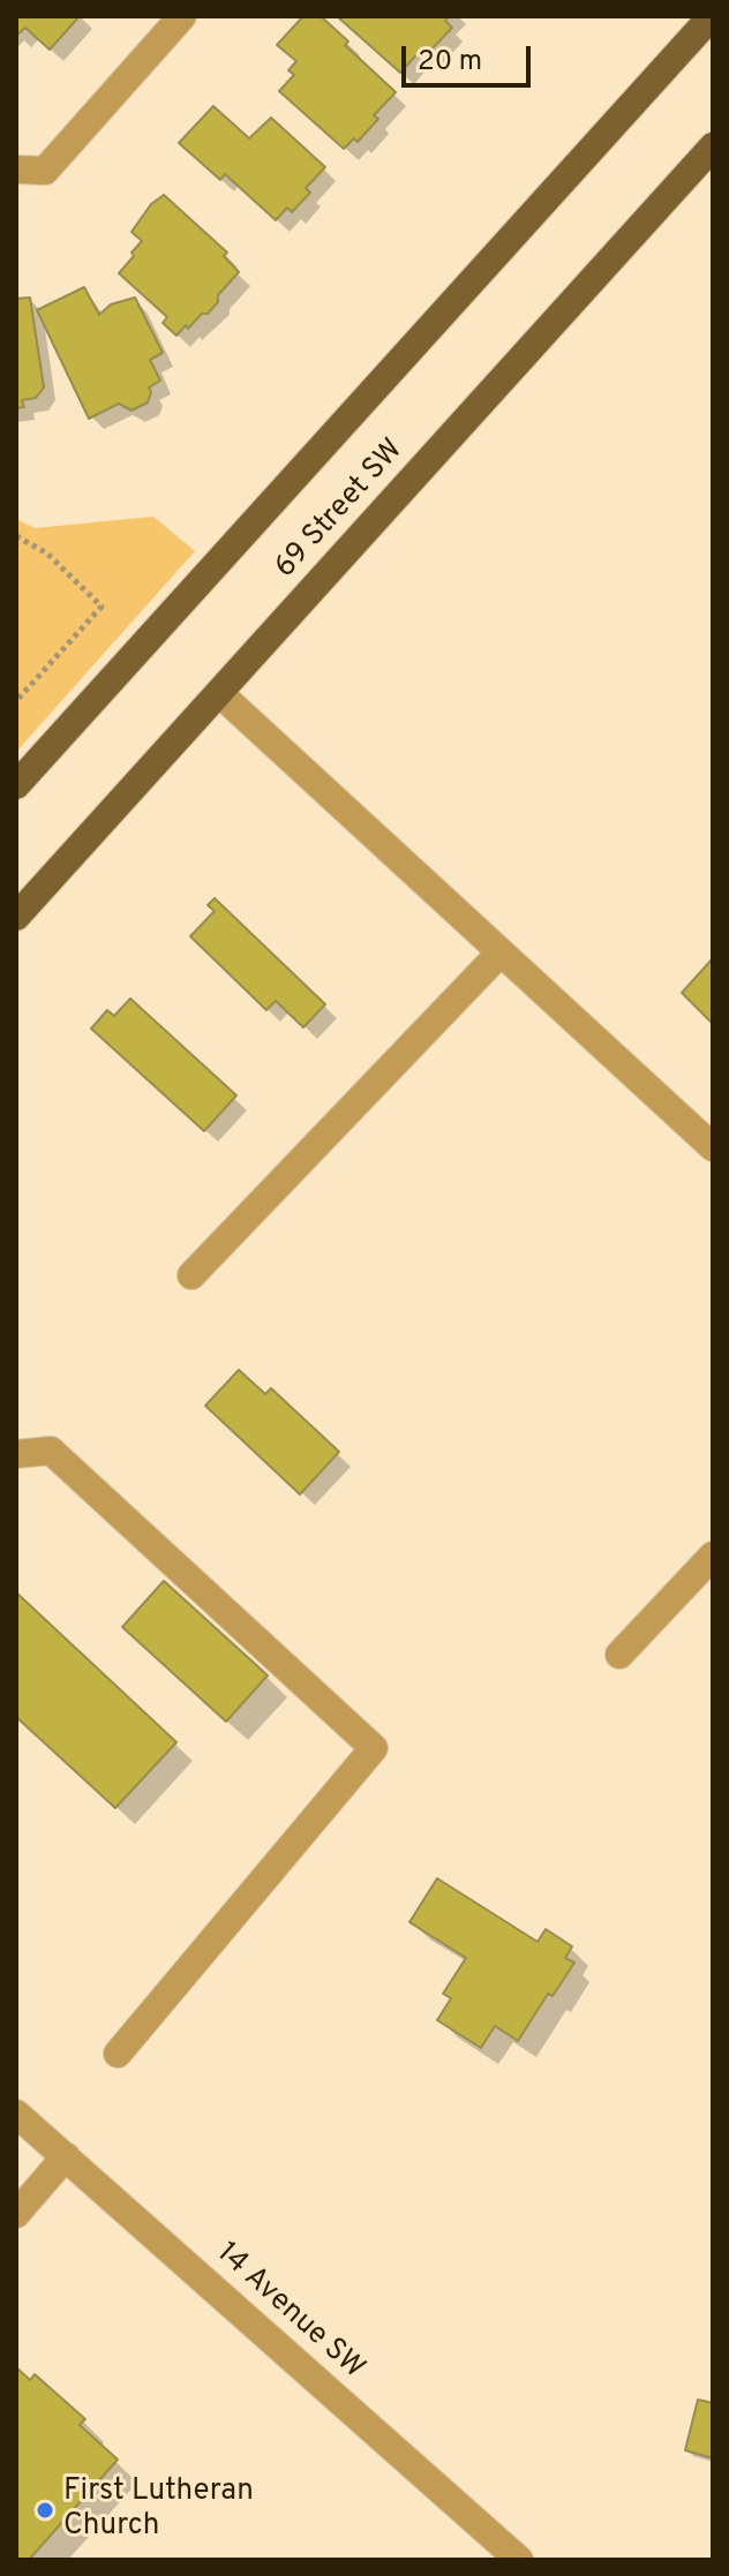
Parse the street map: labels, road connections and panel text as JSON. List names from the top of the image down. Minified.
{"streets":{"main road":["69 Street SW"],"street":["14 Avenue SW"]},"places":["First Lutheran Church"],"scale_bar":"20 m"}
